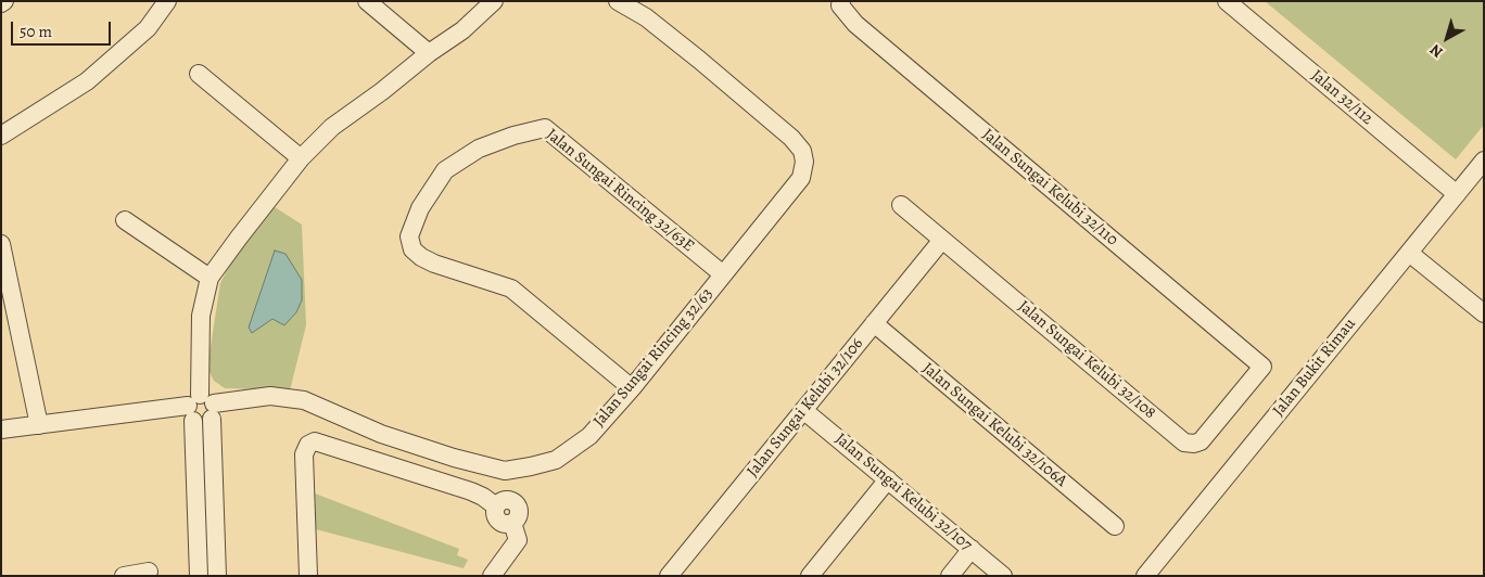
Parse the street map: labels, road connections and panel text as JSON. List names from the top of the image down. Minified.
{"streets":{"street":["Jalan 32/112","Jalan Sungai Kelubi 32/110","Jalan Sungai Rincing 32/63E","Jalan Sungai Rincing 32/63","Jalan Sungai Kelubi 32/108","Jalan Bukit Rimau","Jalan Sungai Kelubi 32/106","Jalan Sungai Kelubi 32/106A","Jalan Sungai Kelubi 32/107"]},"crossings":[["Jalan 32/112","Jalan Bukit Rimau"],["Jalan Sungai Kelubi 32/110","Jalan Sungai Kelubi 32/108"],["Jalan Sungai Rincing 32/63E","Jalan Sungai Rincing 32/63"],["Jalan Sungai Kelubi 32/108","Jalan Sungai Kelubi 32/106"],["Jalan Sungai Kelubi 32/106","Jalan Sungai Kelubi 32/106A"],["Jalan Sungai Kelubi 32/106","Jalan Sungai Kelubi 32/107"]],"scale_bar":"50 m","north":"bottom left"}
